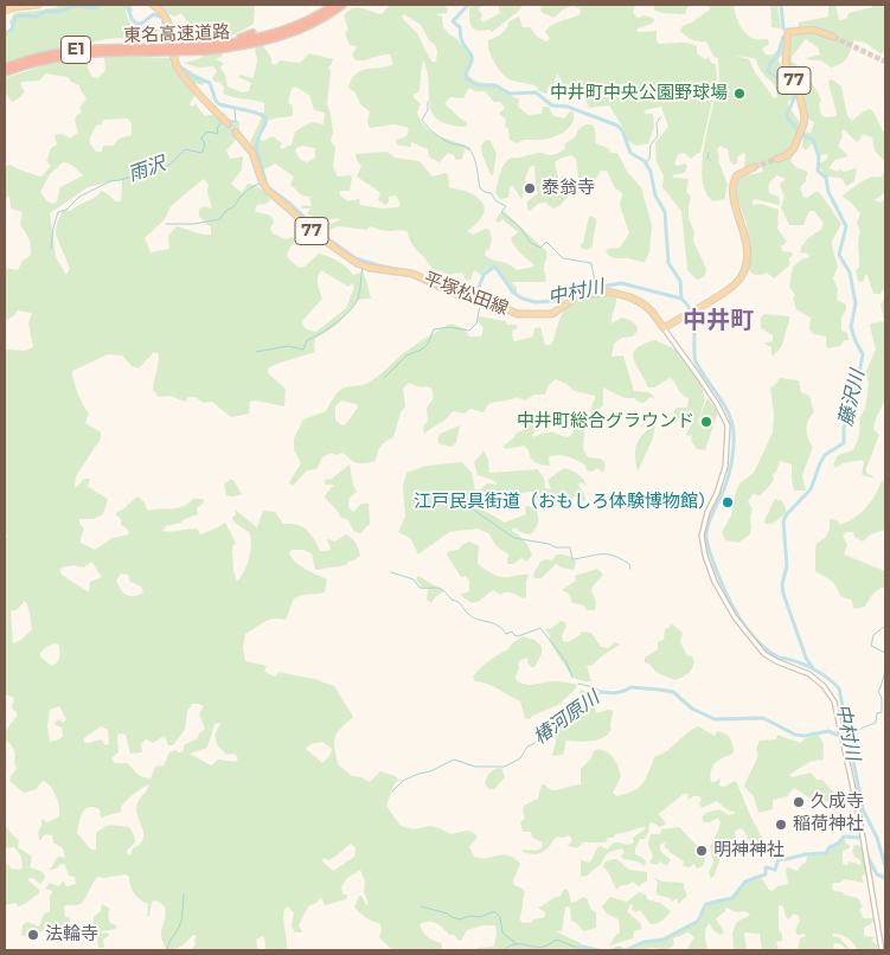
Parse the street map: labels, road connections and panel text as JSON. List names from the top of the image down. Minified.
{"streets":{"highway":["東名高速道路","E1"],"main road":["77","平塚松田線"]},"districts":["中井町"],"water":["雨沢","中村川","藤沢川","椿河原川"],"places":["中井町中央公園野球場","泰翁寺","中井町総合グラウンド","江戸民具街道（おもしろ体験博物館）","久成寺","稲荷神社","明神神社","法輪寺"]}
